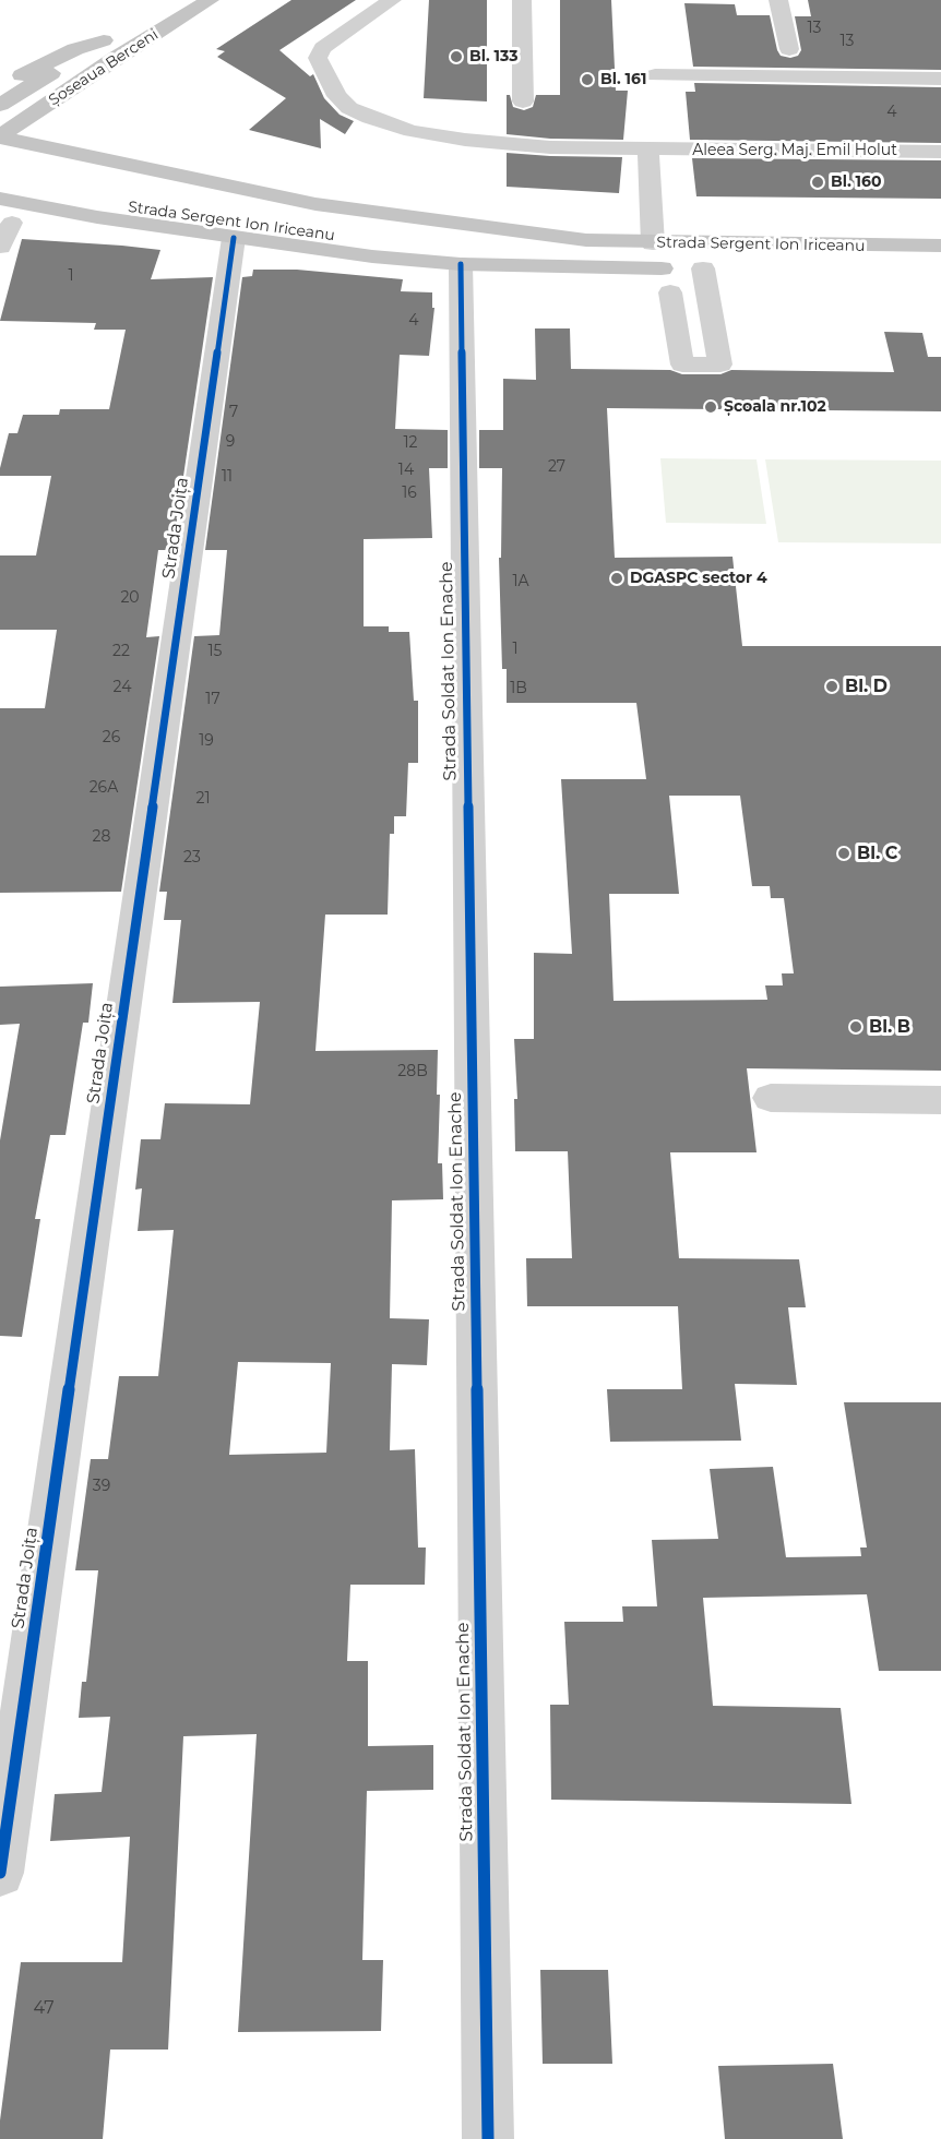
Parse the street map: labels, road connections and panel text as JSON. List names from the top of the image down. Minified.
{"streets":{"main road":["Șoseaua Berceni","Strada Sergent Ion Iriceanu"],"street":["Aleea Serg. Maj. Emil Holut","Strada Joița","Strada Soldat Ion Enache"]},"crossings":[["Șoseaua Berceni","Strada Sergent Ion Iriceanu"],["Strada Sergent Ion Iriceanu","Strada Joița"],["Strada Sergent Ion Iriceanu","Strada Soldat Ion Enache"]],"places":["Bl. 133","Bl. 161","Bl. 160","Școala nr.102","DGASPC sector 4","Bl. D","Bl. C","Bl. B"],"house_numbers":["13","13","4","1","4","7","9","12","27","14","11","16","1A","20","1","22","15","24","1B","17","26","19","26A","21","28","23","28B","39","47"]}
